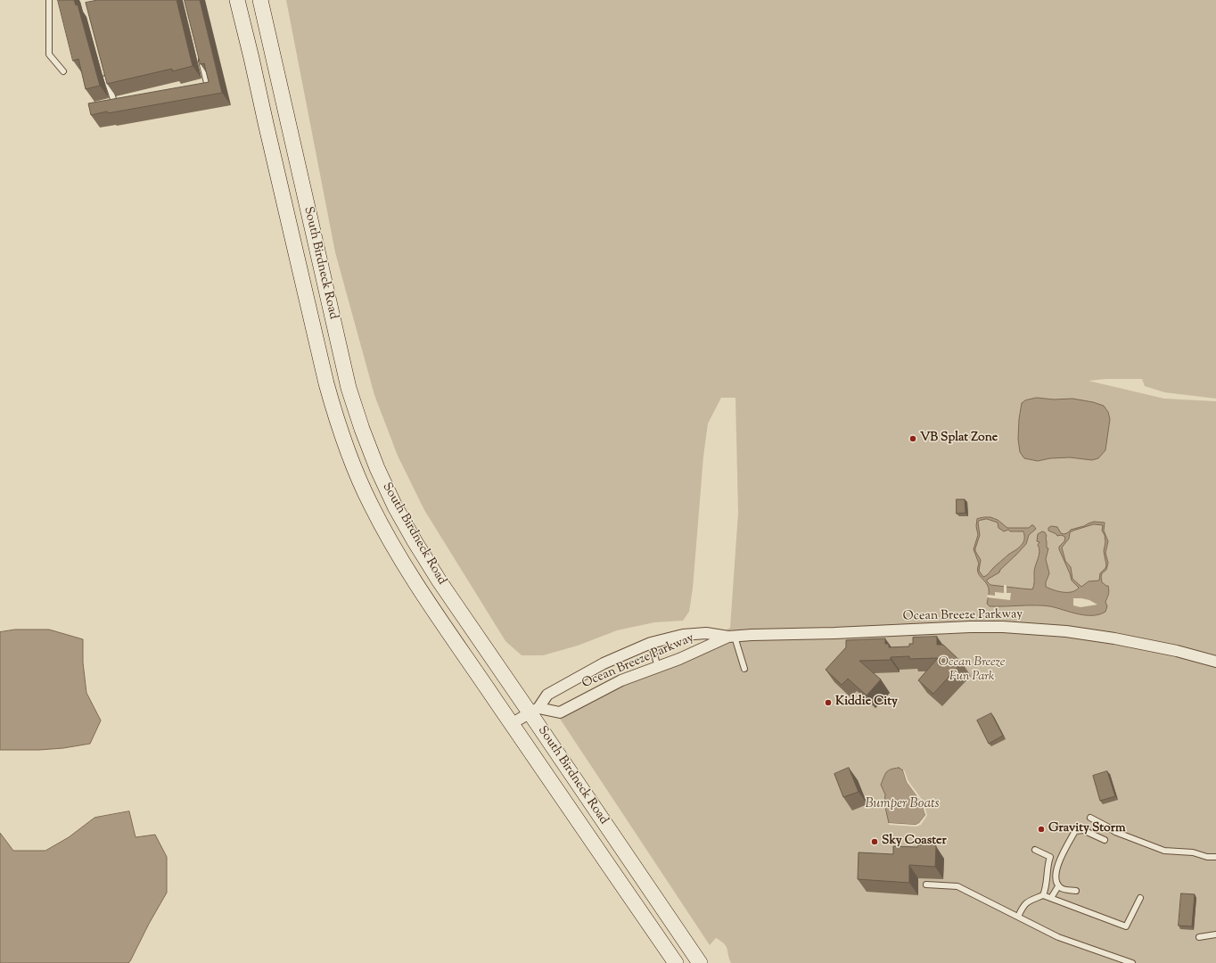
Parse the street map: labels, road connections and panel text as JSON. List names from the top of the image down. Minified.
{"streets":{"main road":["South Birdneck Road"],"street":["Ocean Breeze Parkway"]},"crossings":[["South Birdneck Road","Ocean Breeze Parkway"]],"water":["Bumper Boats"],"parks":["Ocean Breeze Fun Park"],"places":["VB Splat Zone","Kiddie City","Gravity Storm","Sky Coaster"]}
